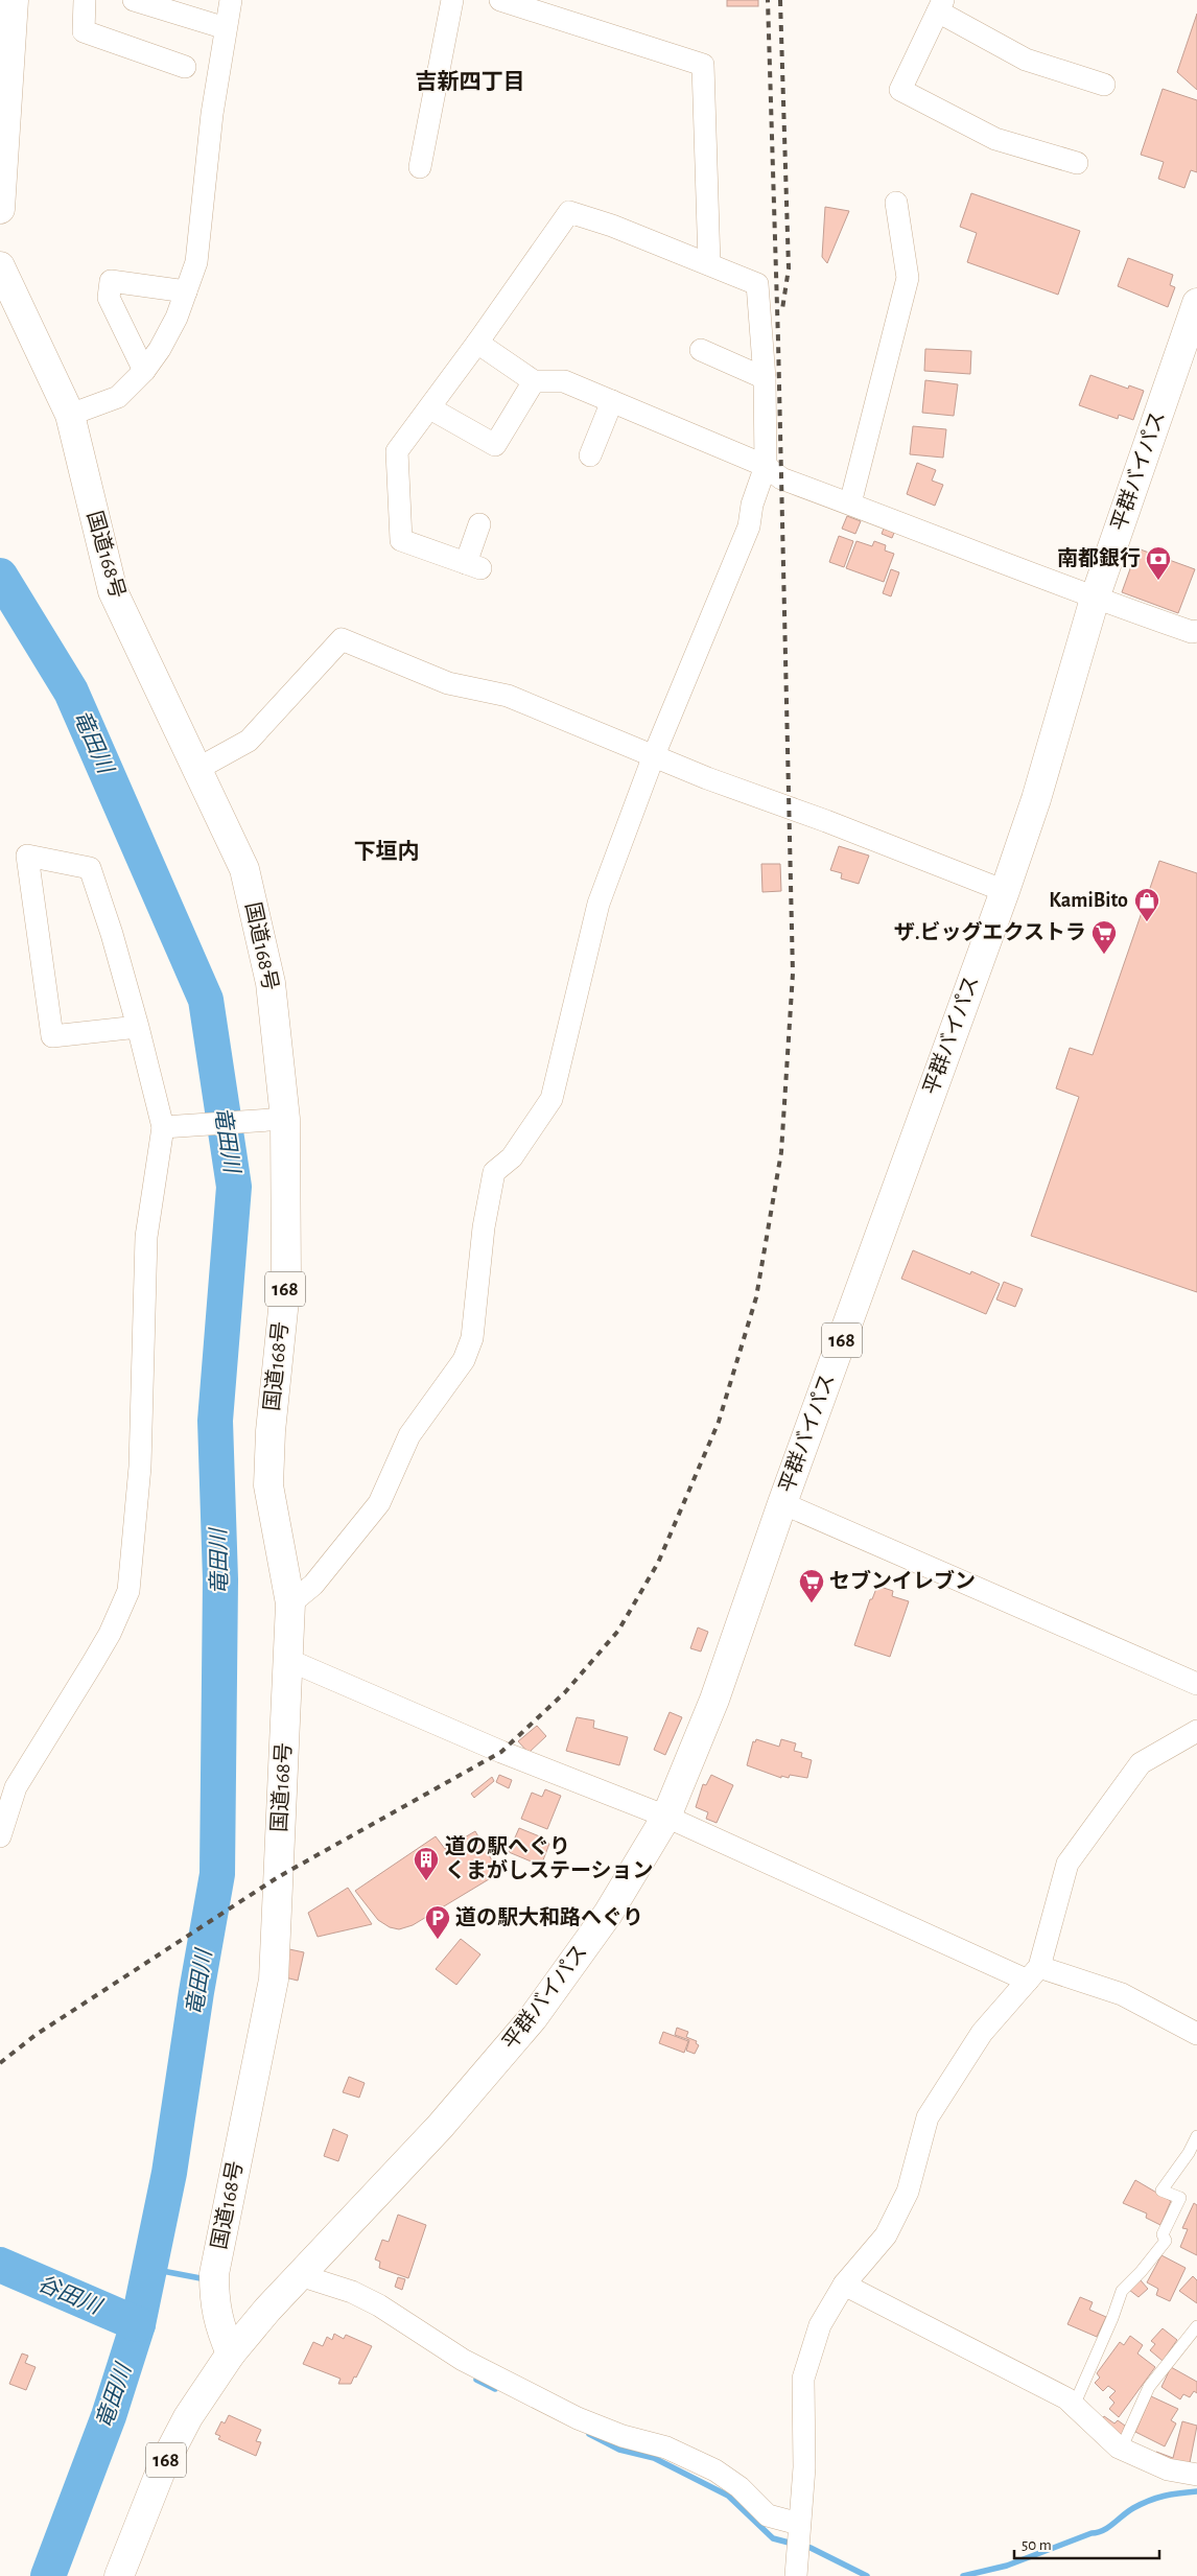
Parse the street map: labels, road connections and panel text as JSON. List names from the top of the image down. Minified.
{"streets":{"highway":["平群バイパス","国道168号","168"]},"crossings":[["平群バイパス","国道168号"],["平群バイパス","168"],["国道168号","168"]],"districts":["吉新四丁目","下垣内"],"water":["竜田川","谷田川"],"places":{"bank":["南都銀行"],"shop":["KamiBito"],"supermarket":["ザ.ビッグエクストラ","セブンイレブン"],"building":["道の駅へぐり くまがしステーション"],"parking":["道の駅大和路へぐり"]},"scale_bar":"50 m"}
